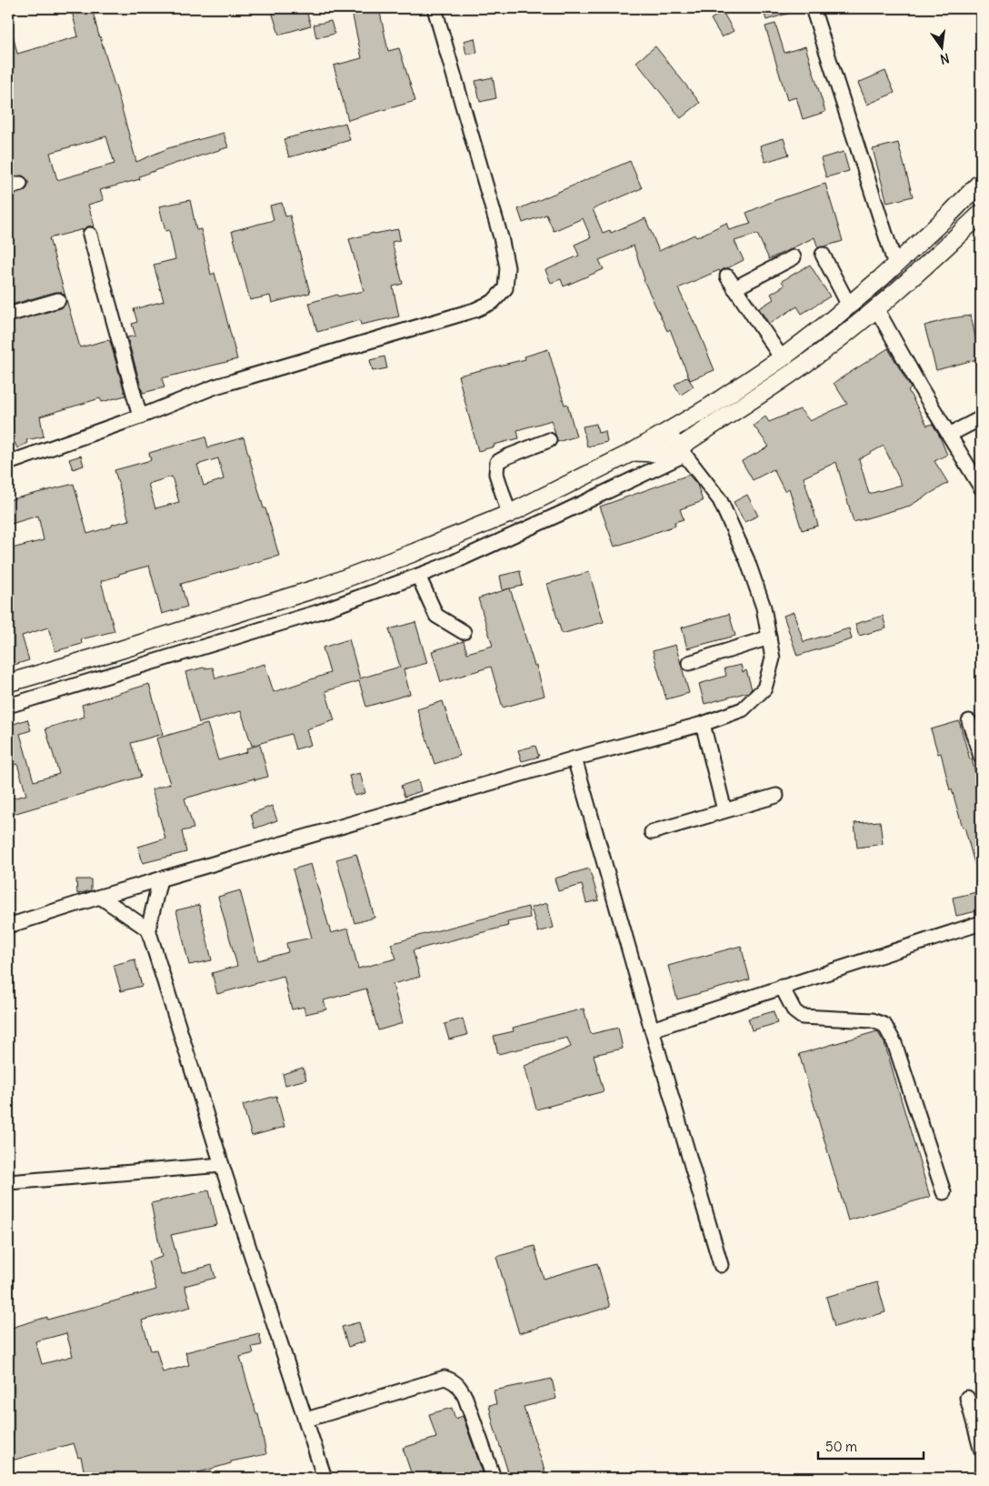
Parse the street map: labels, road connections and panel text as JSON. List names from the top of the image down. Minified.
{"scale_bar":"50 m","north":"bottom"}
